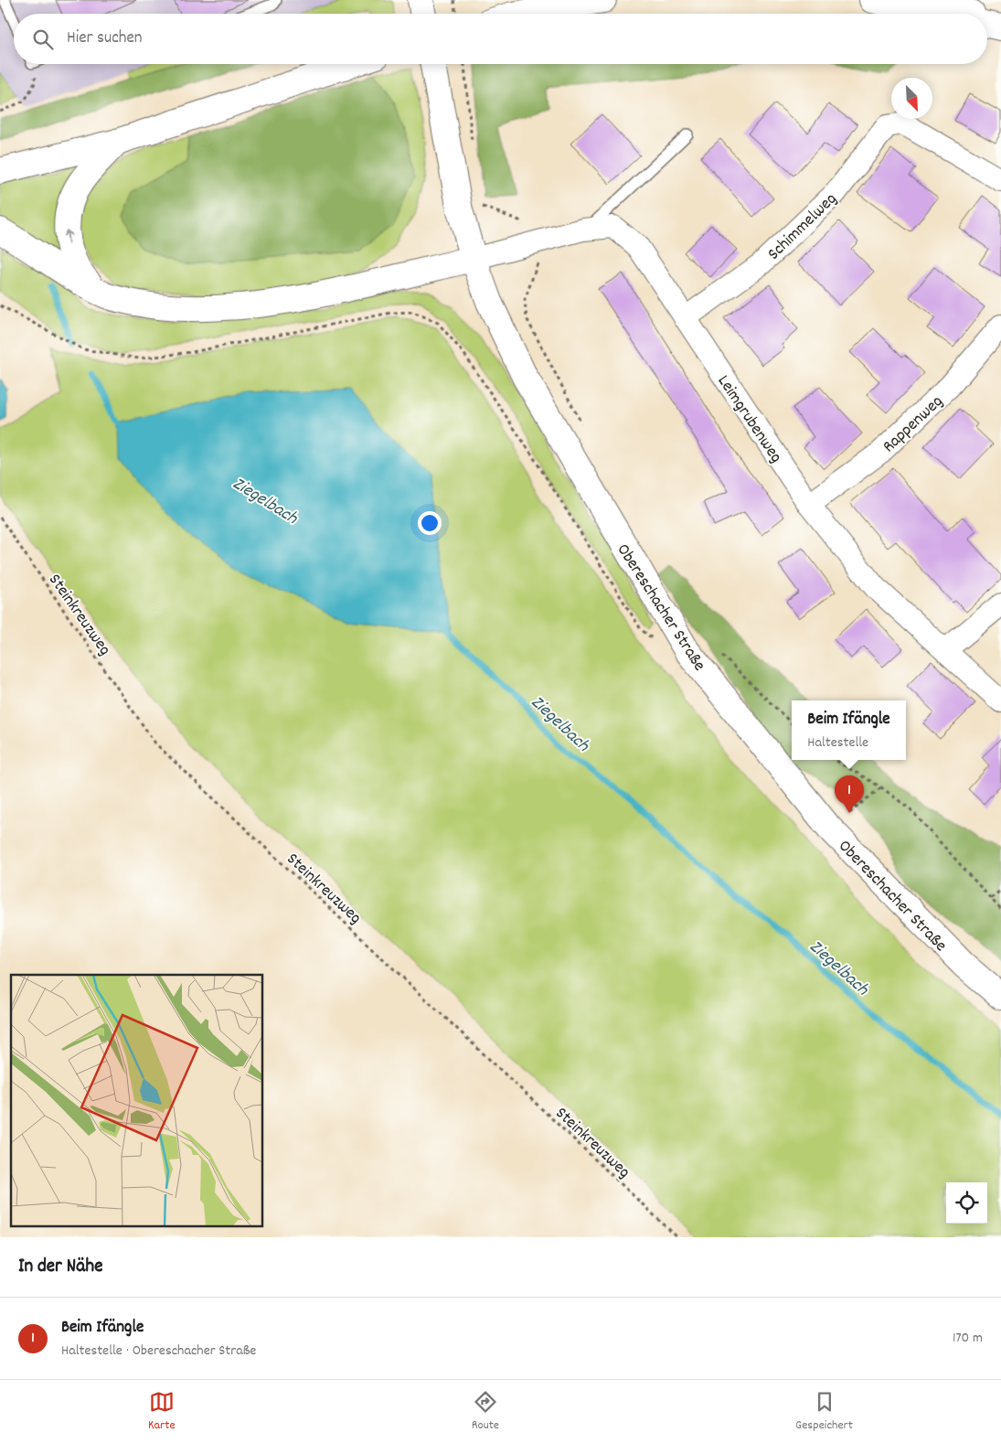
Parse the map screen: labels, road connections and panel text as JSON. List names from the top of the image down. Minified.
{"streets":{"main road":["Obereschacher Straße"],"street":["Schimmelweg","Leimgrubenweg","Rappenweg"],"path":["Steinkreuzweg"]},"crossings":[["Schimmelweg","Leimgrubenweg"],["Leimgrubenweg","Rappenweg"],["Leimgrubenweg","Obereschacher Straße"]],"water":["Ziegelbach"],"north":"bottom right","page":{"search":"Hier suchen","popup":["Beim Ifängle","Haltestelle"],"pins":"1","heading":"In der Nähe","list":[{"mark":"1","name":"Beim Ifängle","note":"Haltestelle · Obereschacher Straße","value":"170 m"}],"nav":["Karte","Route","Gespeichert"]}}
